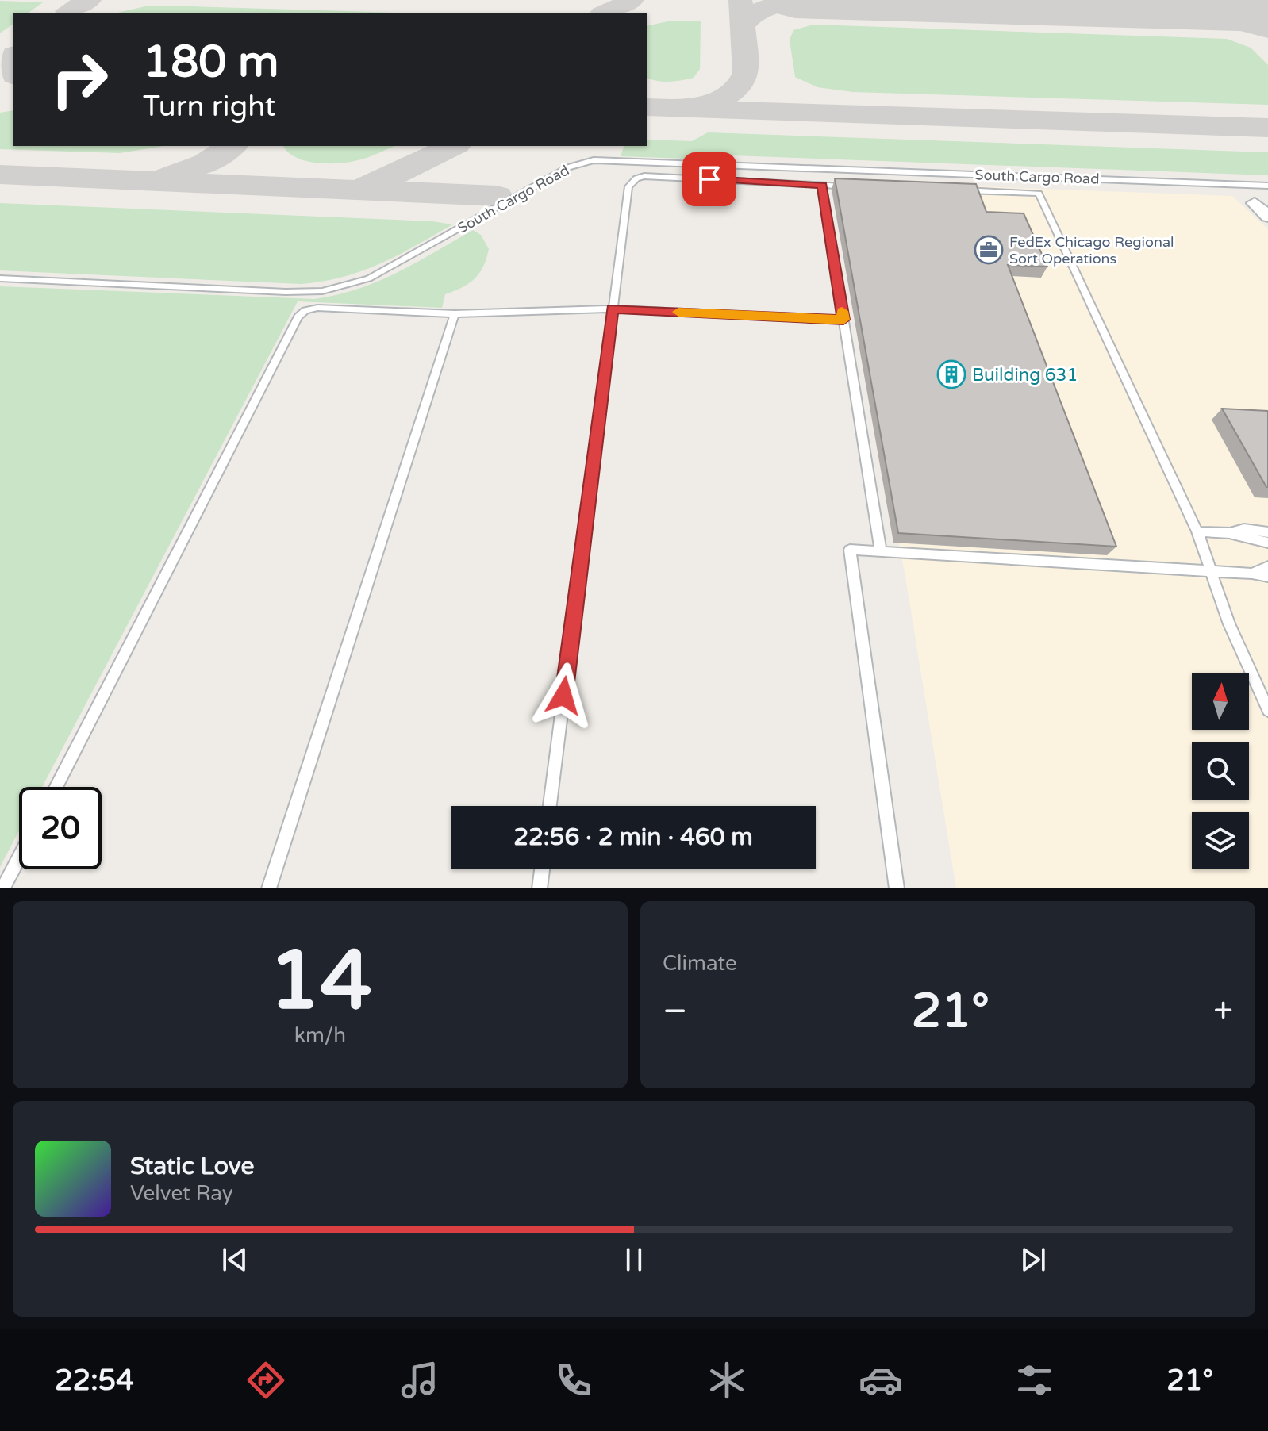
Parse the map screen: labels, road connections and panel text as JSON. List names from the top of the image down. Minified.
{"streets":{"lane":["South Cargo Road"]},"places":{"office":["FedEx Chicago Regional Sort Operations"],"building":["Building 631"]},"north":"top","page":{"turn":["180 m","Turn right"],"limit":"20","trip":"22:56 · 2 min · 460 m","tile":[["14","km/h"],"Climate"],"heat":["−","21°","+"],"song":["Static Love","Velvet Ray"],"tabs":["22:54","21°"]}}
